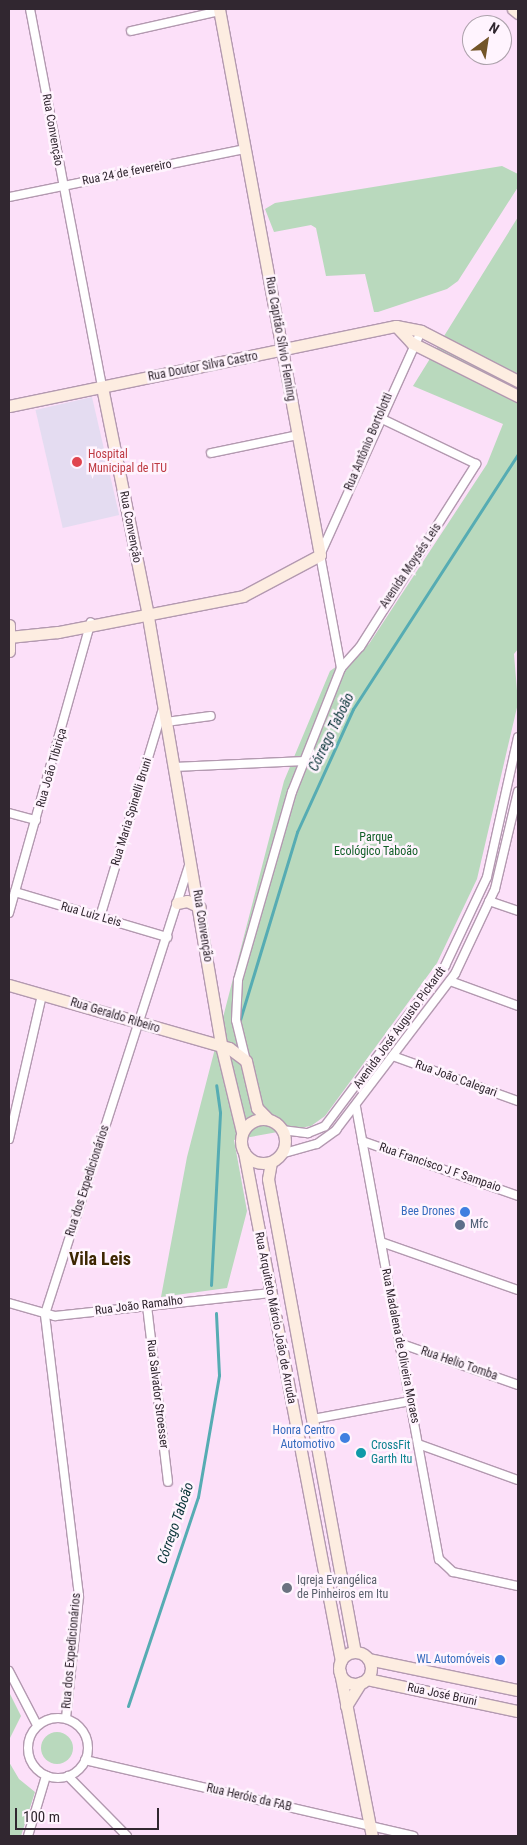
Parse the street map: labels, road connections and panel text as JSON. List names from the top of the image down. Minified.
{"streets":{"street":["Rua Convenção","Rua 24 de fevereiro","Rua Capitão Sílvio Fleming","Rua Doutor Silva Castro","Rua Antônio Bortolotti","Avenida Moysés Leis","Rua João Tibiriça","Rua Maria Spinelli Bruni","Rua Luiz Leis","Rua Geraldo Ribeiro","Avenida José Augusto Pickardt","Rua João Calegari","Rua Francisco J F Sampaio","Rua dos Expedicionários","Rua João Ramalho","Rua Arquiteto Márcio João de Arruda","Rua Madalena de Oliveira Moraes","Rua Helio Tomba","Rua Salvador Stroesser","Rua José Bruni","Rua Heróis da FAB"]},"crossings":[["Rua Convenção","Rua 24 de fevereiro"],["Rua Convenção","Rua Doutor Silva Castro"],["Rua Convenção","Rua Maria Spinelli Bruni"],["Rua Convenção","Rua Geraldo Ribeiro"],["Rua Convenção","Rua dos Expedicionários"],["Rua 24 de fevereiro","Rua Capitão Sílvio Fleming"],["Rua Capitão Sílvio Fleming","Rua Doutor Silva Castro"],["Rua Capitão Sílvio Fleming","Rua Antônio Bortolotti"],["Rua Capitão Sílvio Fleming","Avenida Moysés Leis"],["Rua Antônio Bortolotti","Avenida Moysés Leis"],["Rua João Tibiriça","Rua Luiz Leis"],["Rua Maria Spinelli Bruni","Rua Luiz Leis"],["Rua Luiz Leis","Rua dos Expedicionários"],["Rua Geraldo Ribeiro","Rua dos Expedicionários"],["Avenida José Augusto Pickardt","Rua João Calegari"],["Avenida José Augusto Pickardt","Rua Arquiteto Márcio João de Arruda"],["Avenida José Augusto Pickardt","Rua Madalena de Oliveira Moraes"],["Rua Francisco J F Sampaio","Rua Madalena de Oliveira Moraes"],["Rua dos Expedicionários","Rua João Ramalho"],["Rua dos Expedicionários","Rua Heróis da FAB"],["Rua João Ramalho","Rua Arquiteto Márcio João de Arruda"],["Rua João Ramalho","Rua Salvador Stroesser"],["Rua Arquiteto Márcio João de Arruda","Rua José Bruni"],["Rua Arquiteto Márcio João de Arruda","Rua Heróis da FAB"],["Rua Madalena de Oliveira Moraes","Rua Helio Tomba"]],"districts":["Vila Leis"],"water":["Córrego Taboão"],"parks":["Parque Ecológico Taboão"],"places":["Hospital Municipal de ITU","Bee Drones","Mfc","Honra Centro Automotivo","CrossFit Garth Itu","Igreja Evangélica de Pinheiros em Itu","WL Automóveis"],"scale_bar":"100 m","north":"top right"}
